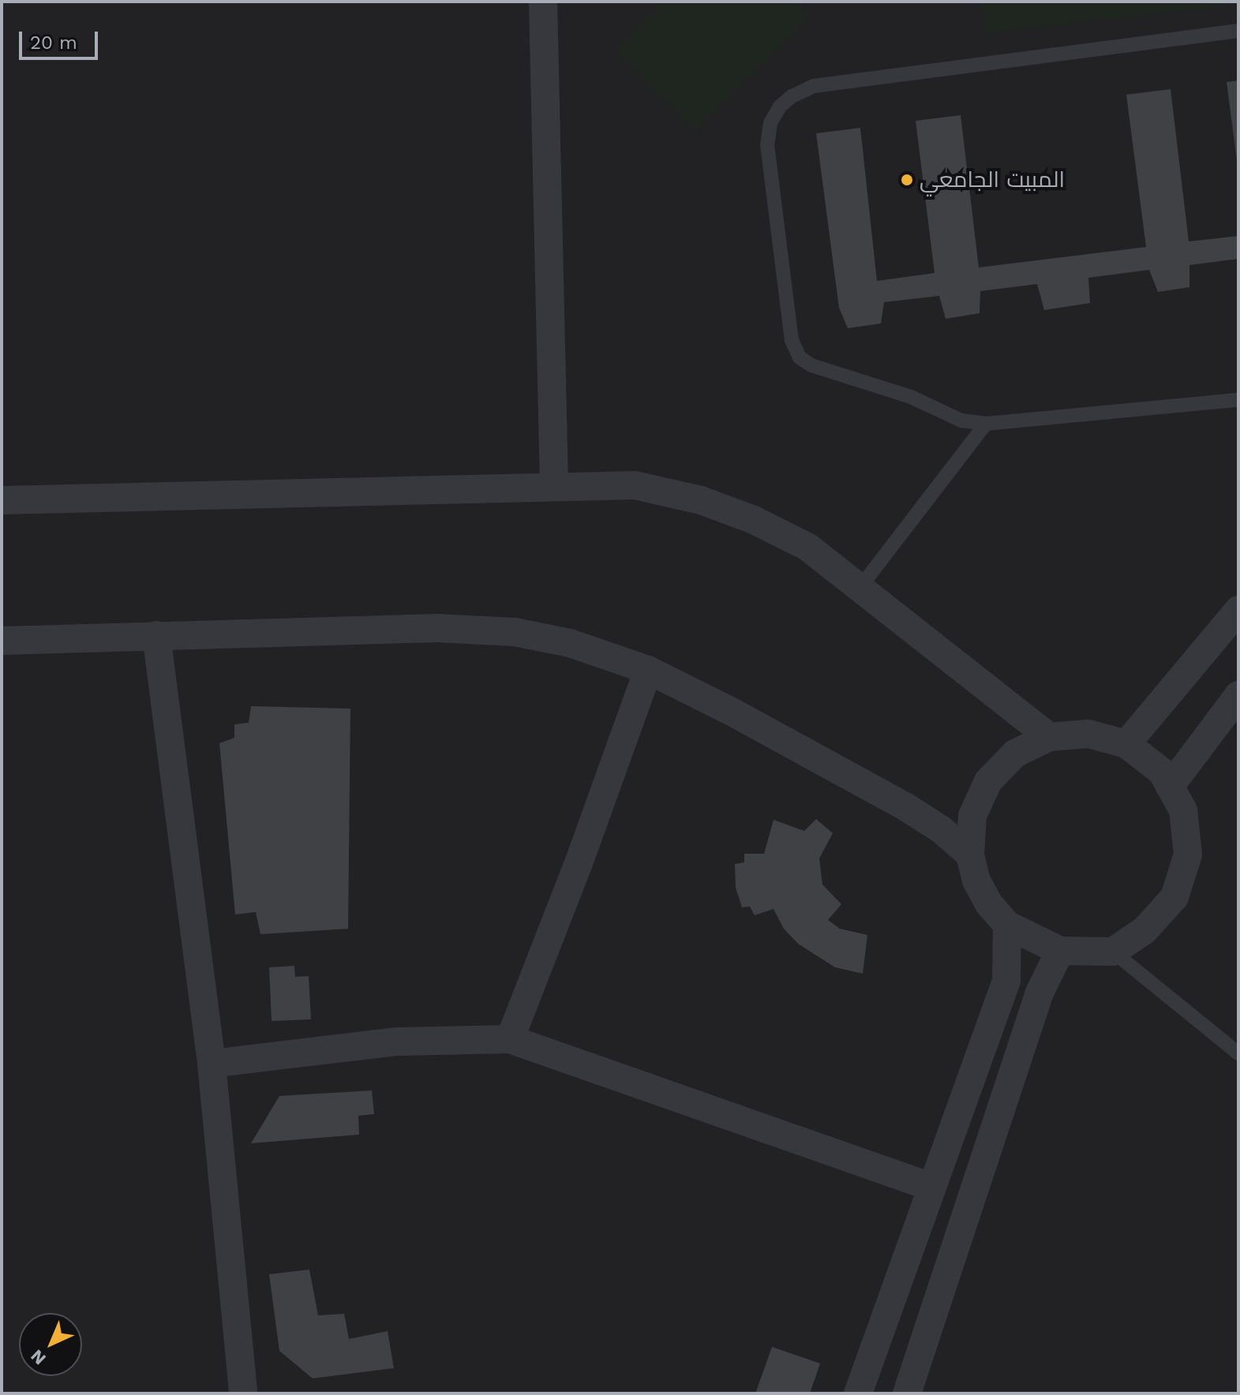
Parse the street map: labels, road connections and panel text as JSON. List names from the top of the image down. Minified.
{"places":["المبيت الجامعي"],"scale_bar":"20 m","north":"bottom left"}
